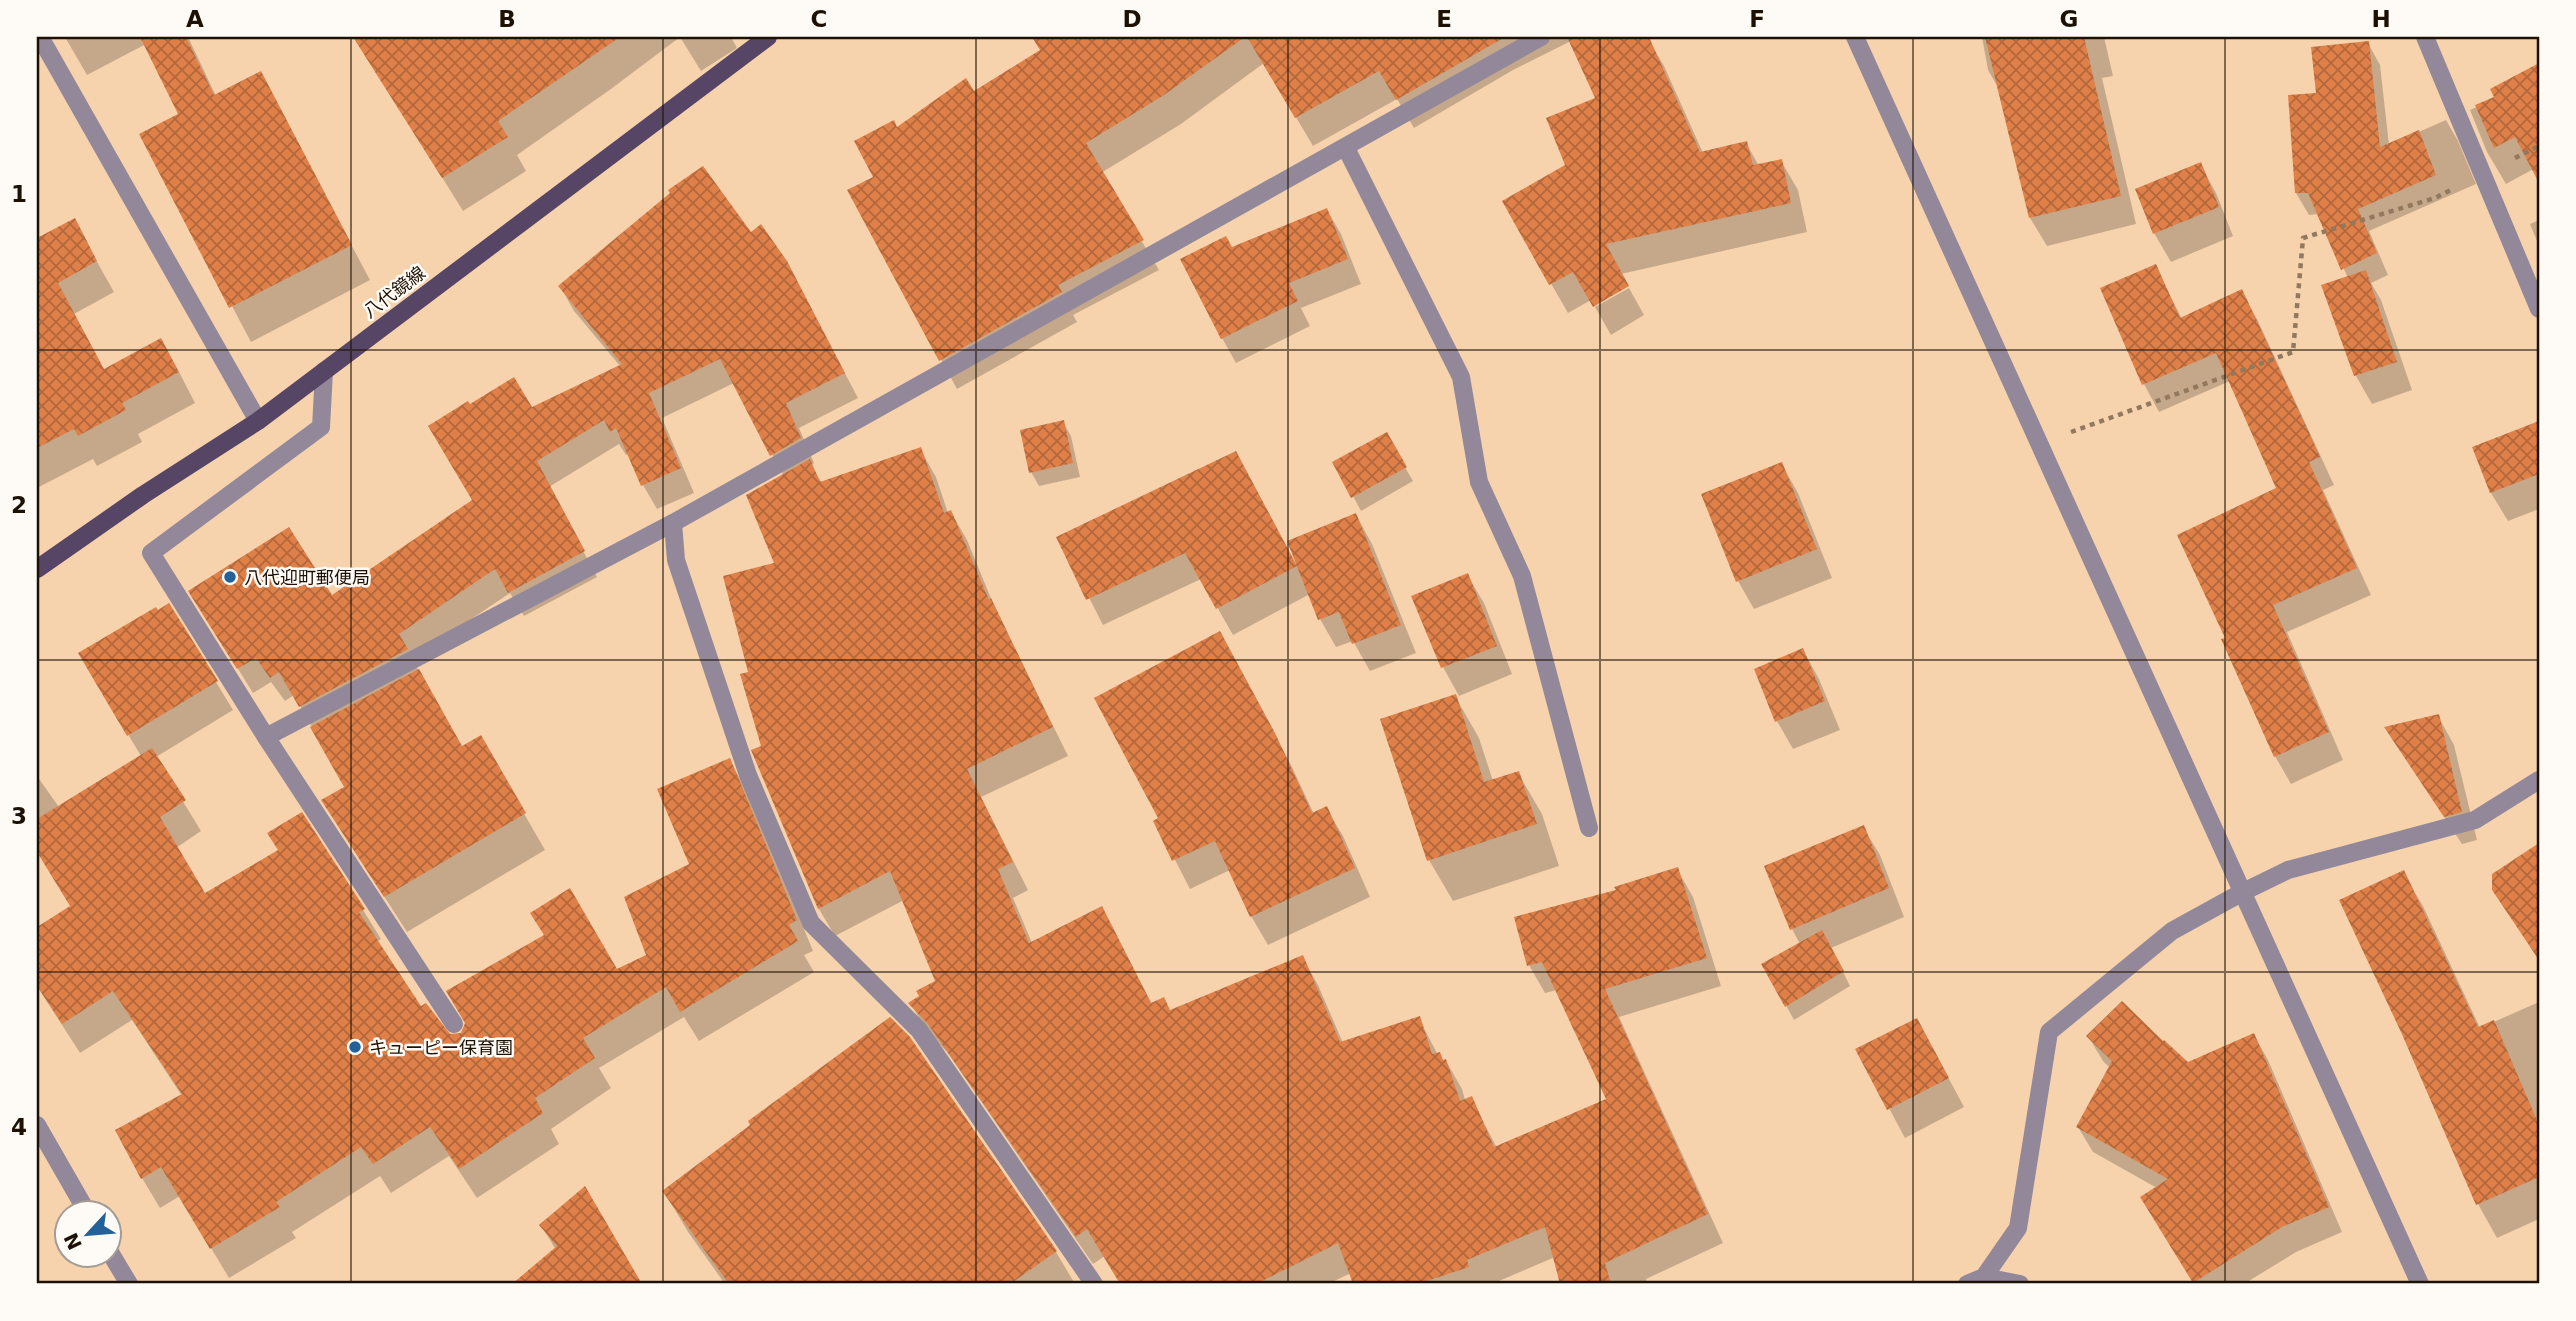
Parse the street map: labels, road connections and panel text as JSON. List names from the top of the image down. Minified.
{"streets":{"main road":["八代鏡線"]},"places":["八代迎町郵便局","キューピー保育園"],"north":"bottom left","grid":{"columns":["A","B","C","D","E","F","G","H"],"rows":["1","2","3","4"]}}
